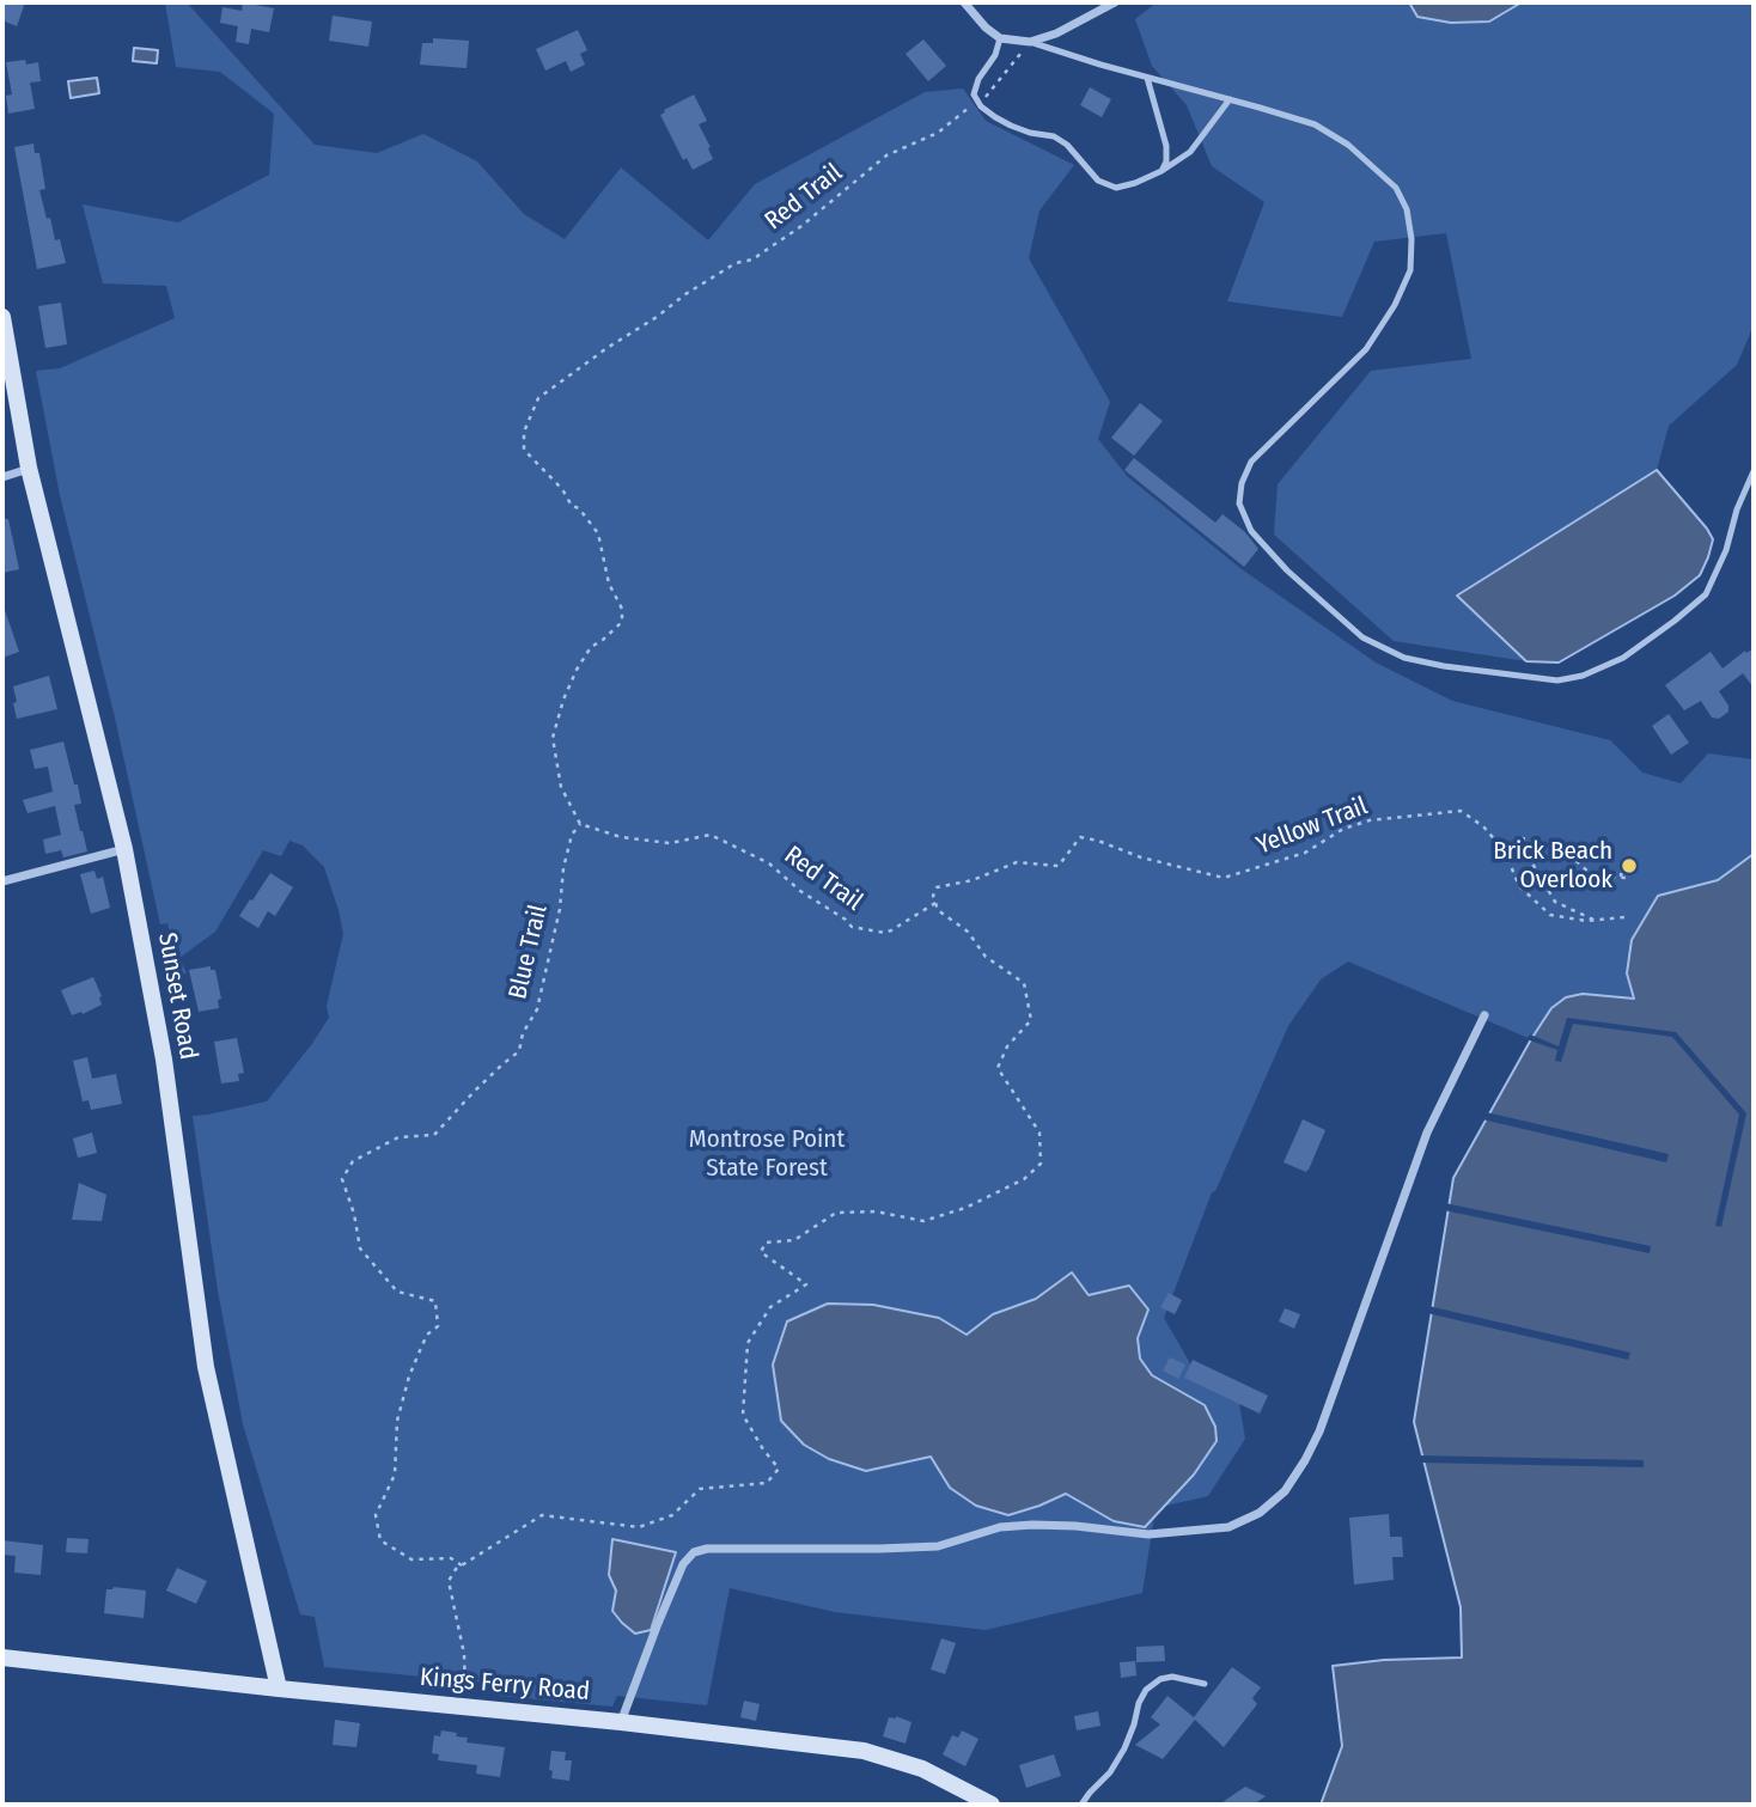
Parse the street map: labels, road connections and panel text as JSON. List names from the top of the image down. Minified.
{"streets":{"street":["Sunset Road","Kings Ferry Road"],"path":["Red Trail","Yellow Trail","Blue Trail"]},"crossings":[["Red Trail","Yellow Trail"],["Red Trail","Blue Trail"],["Sunset Road","Kings Ferry Road"]],"parks":["Montrose Point State Forest"],"places":["Brick Beach Overlook"]}
